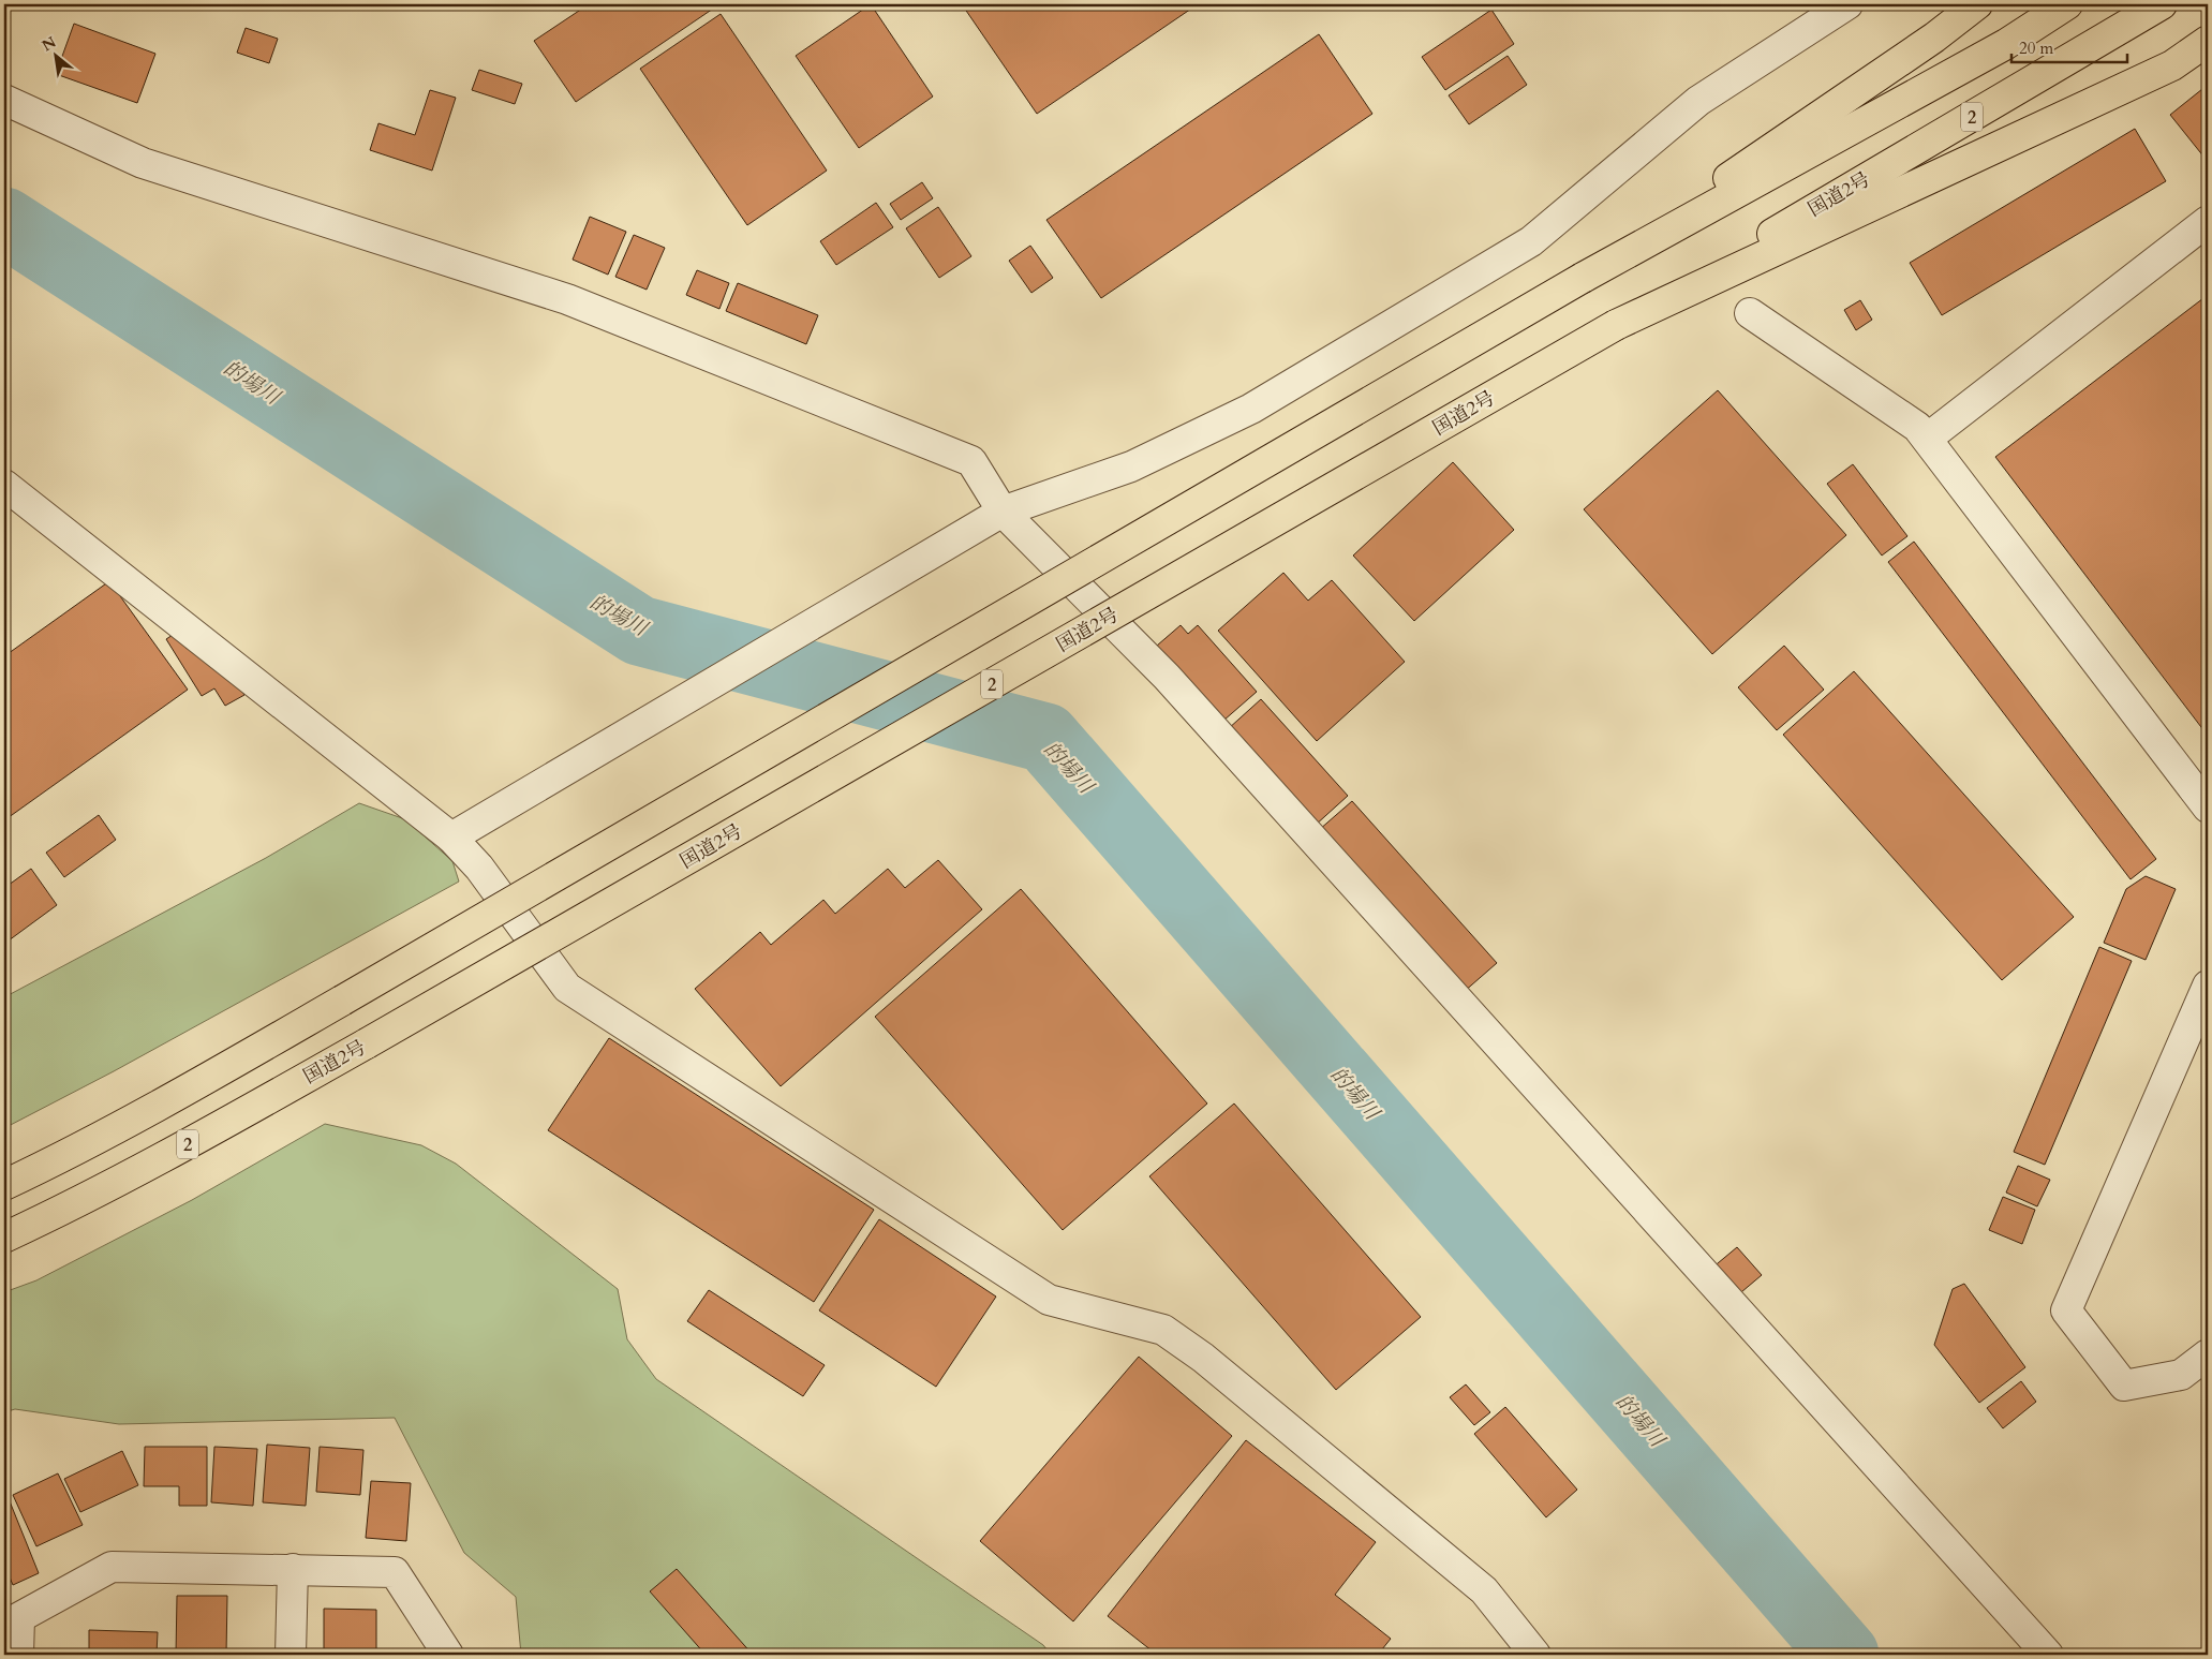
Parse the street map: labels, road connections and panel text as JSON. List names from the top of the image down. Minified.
{"streets":{"highway":["2","国道2号"]},"water":["的場川"],"scale_bar":"20 m","north":"top left"}
